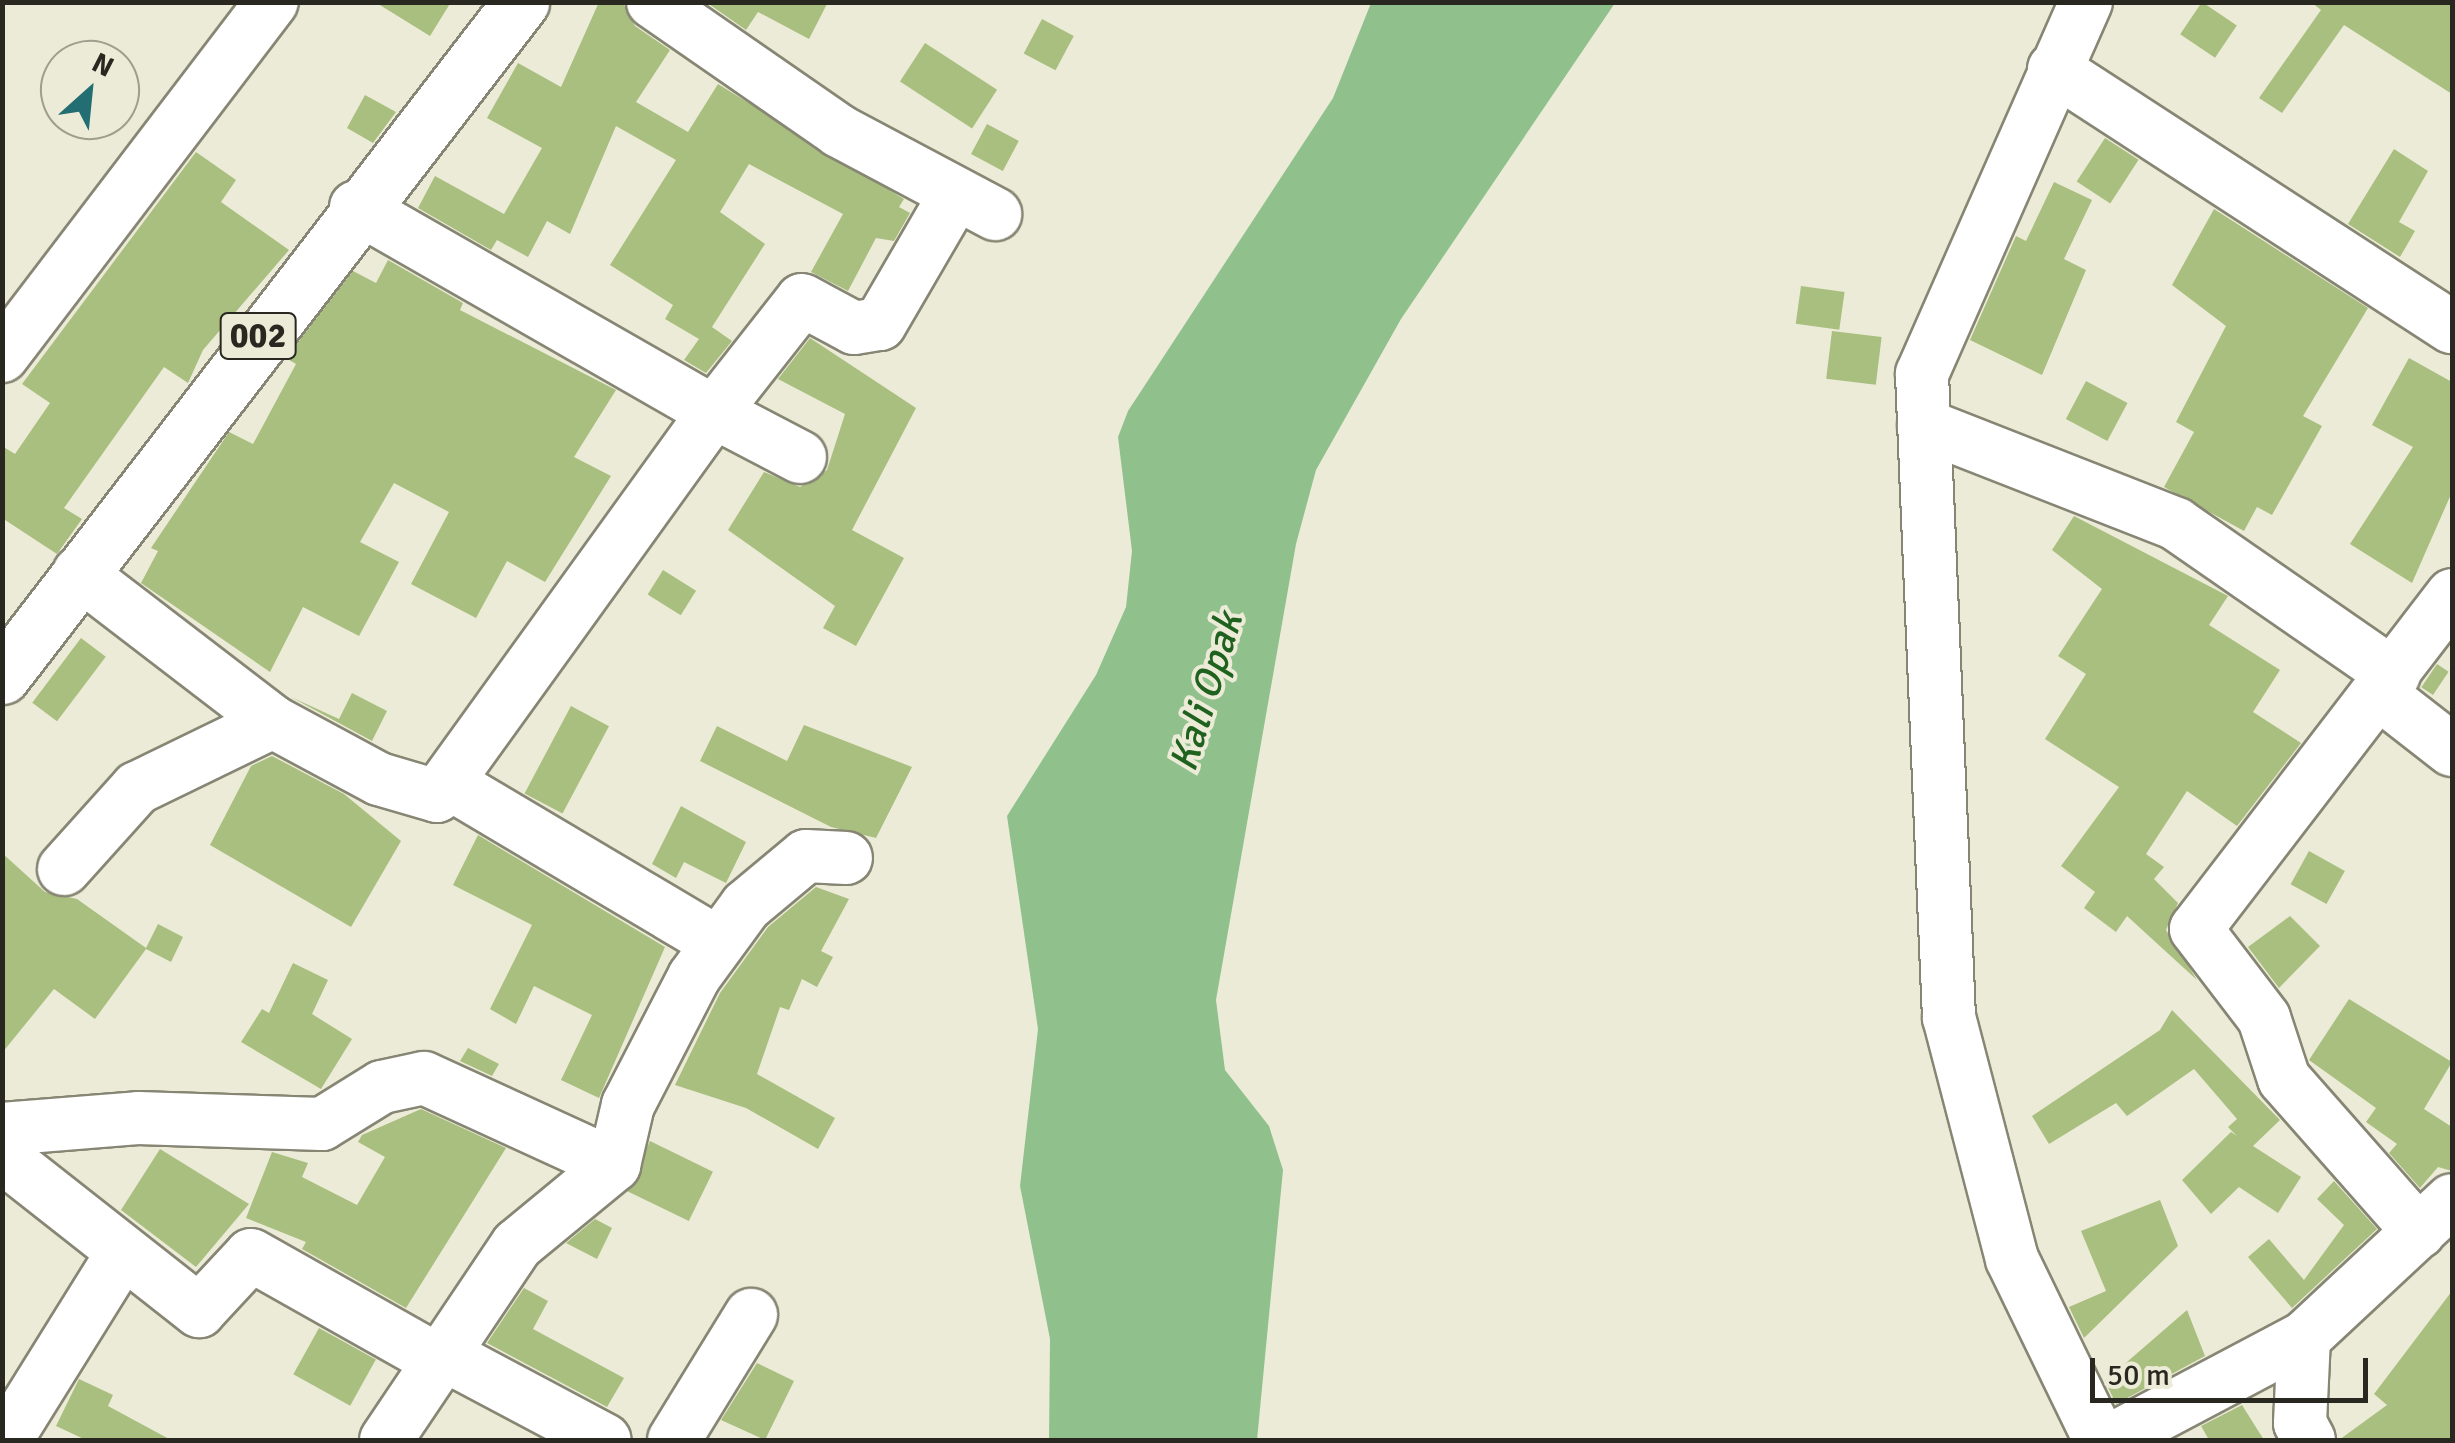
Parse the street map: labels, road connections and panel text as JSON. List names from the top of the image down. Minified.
{"streets":{"main road":["002"]},"water":["Kali Opak"],"scale_bar":"50 m","north":"top right"}
